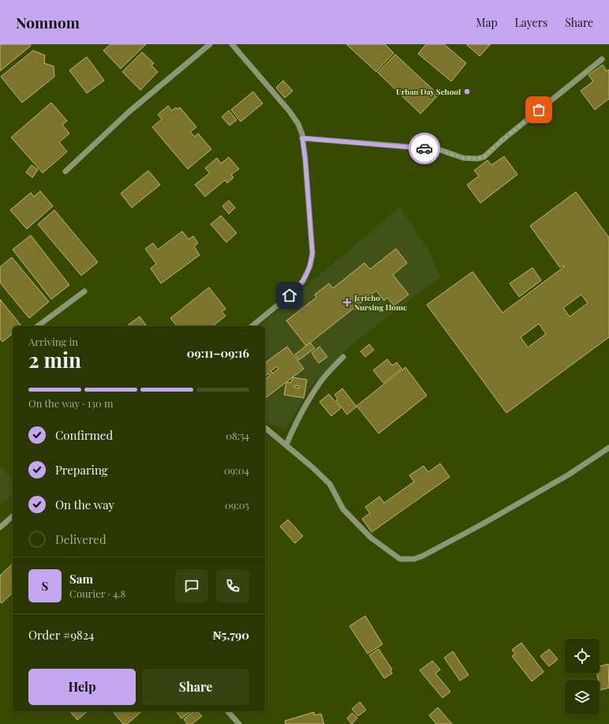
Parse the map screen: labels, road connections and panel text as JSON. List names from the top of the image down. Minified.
{"places":{"other":["Urban Day School"],"health":["Jericho Nursing Home"]},"page":{"header":"Nomnom","nav":["Map","Layers","Share"],"heading":["2 min","Arriving in","09:11–09:16"],"panel":["Sam","Courier · 4.8","Order #9824","₦5,790"],"bar":"On the way · 130 m","list":[["Confirmed","08:54"],["Preparing","09:04"],["On the way","09:05"],"Delivered"],"round":"S","buttons":["Help","Share"]}}
